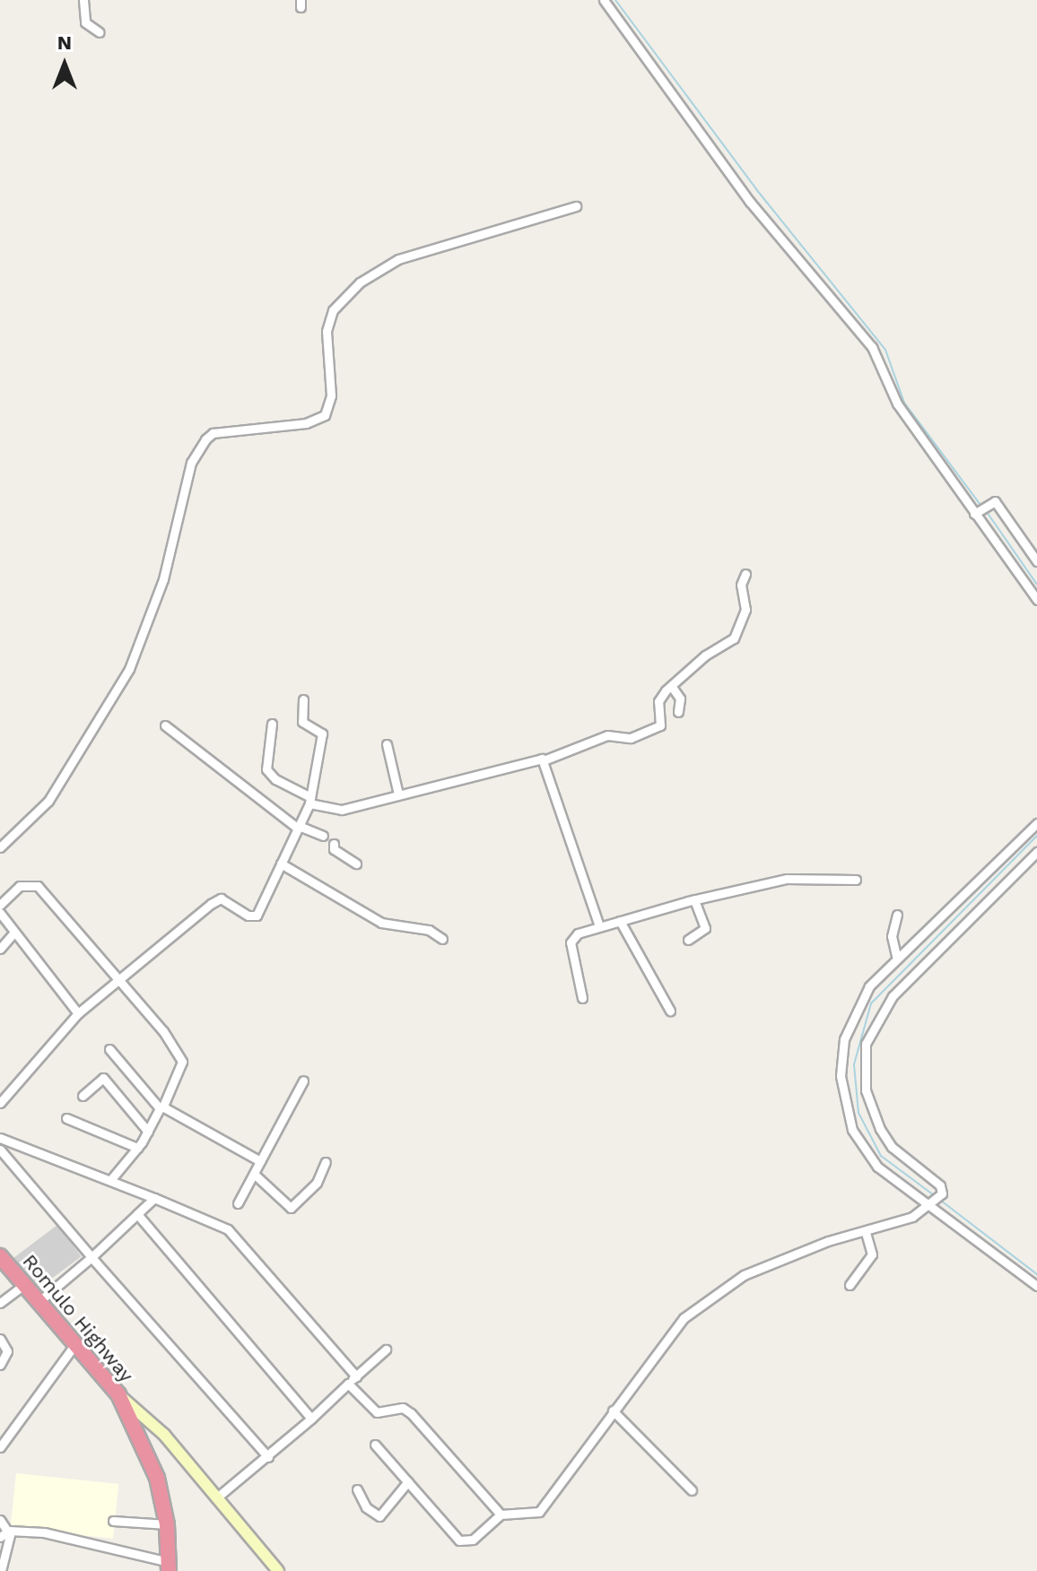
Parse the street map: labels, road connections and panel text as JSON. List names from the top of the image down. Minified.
{"streets":{"highway":["Romulo Highway"]},"north":"top"}
